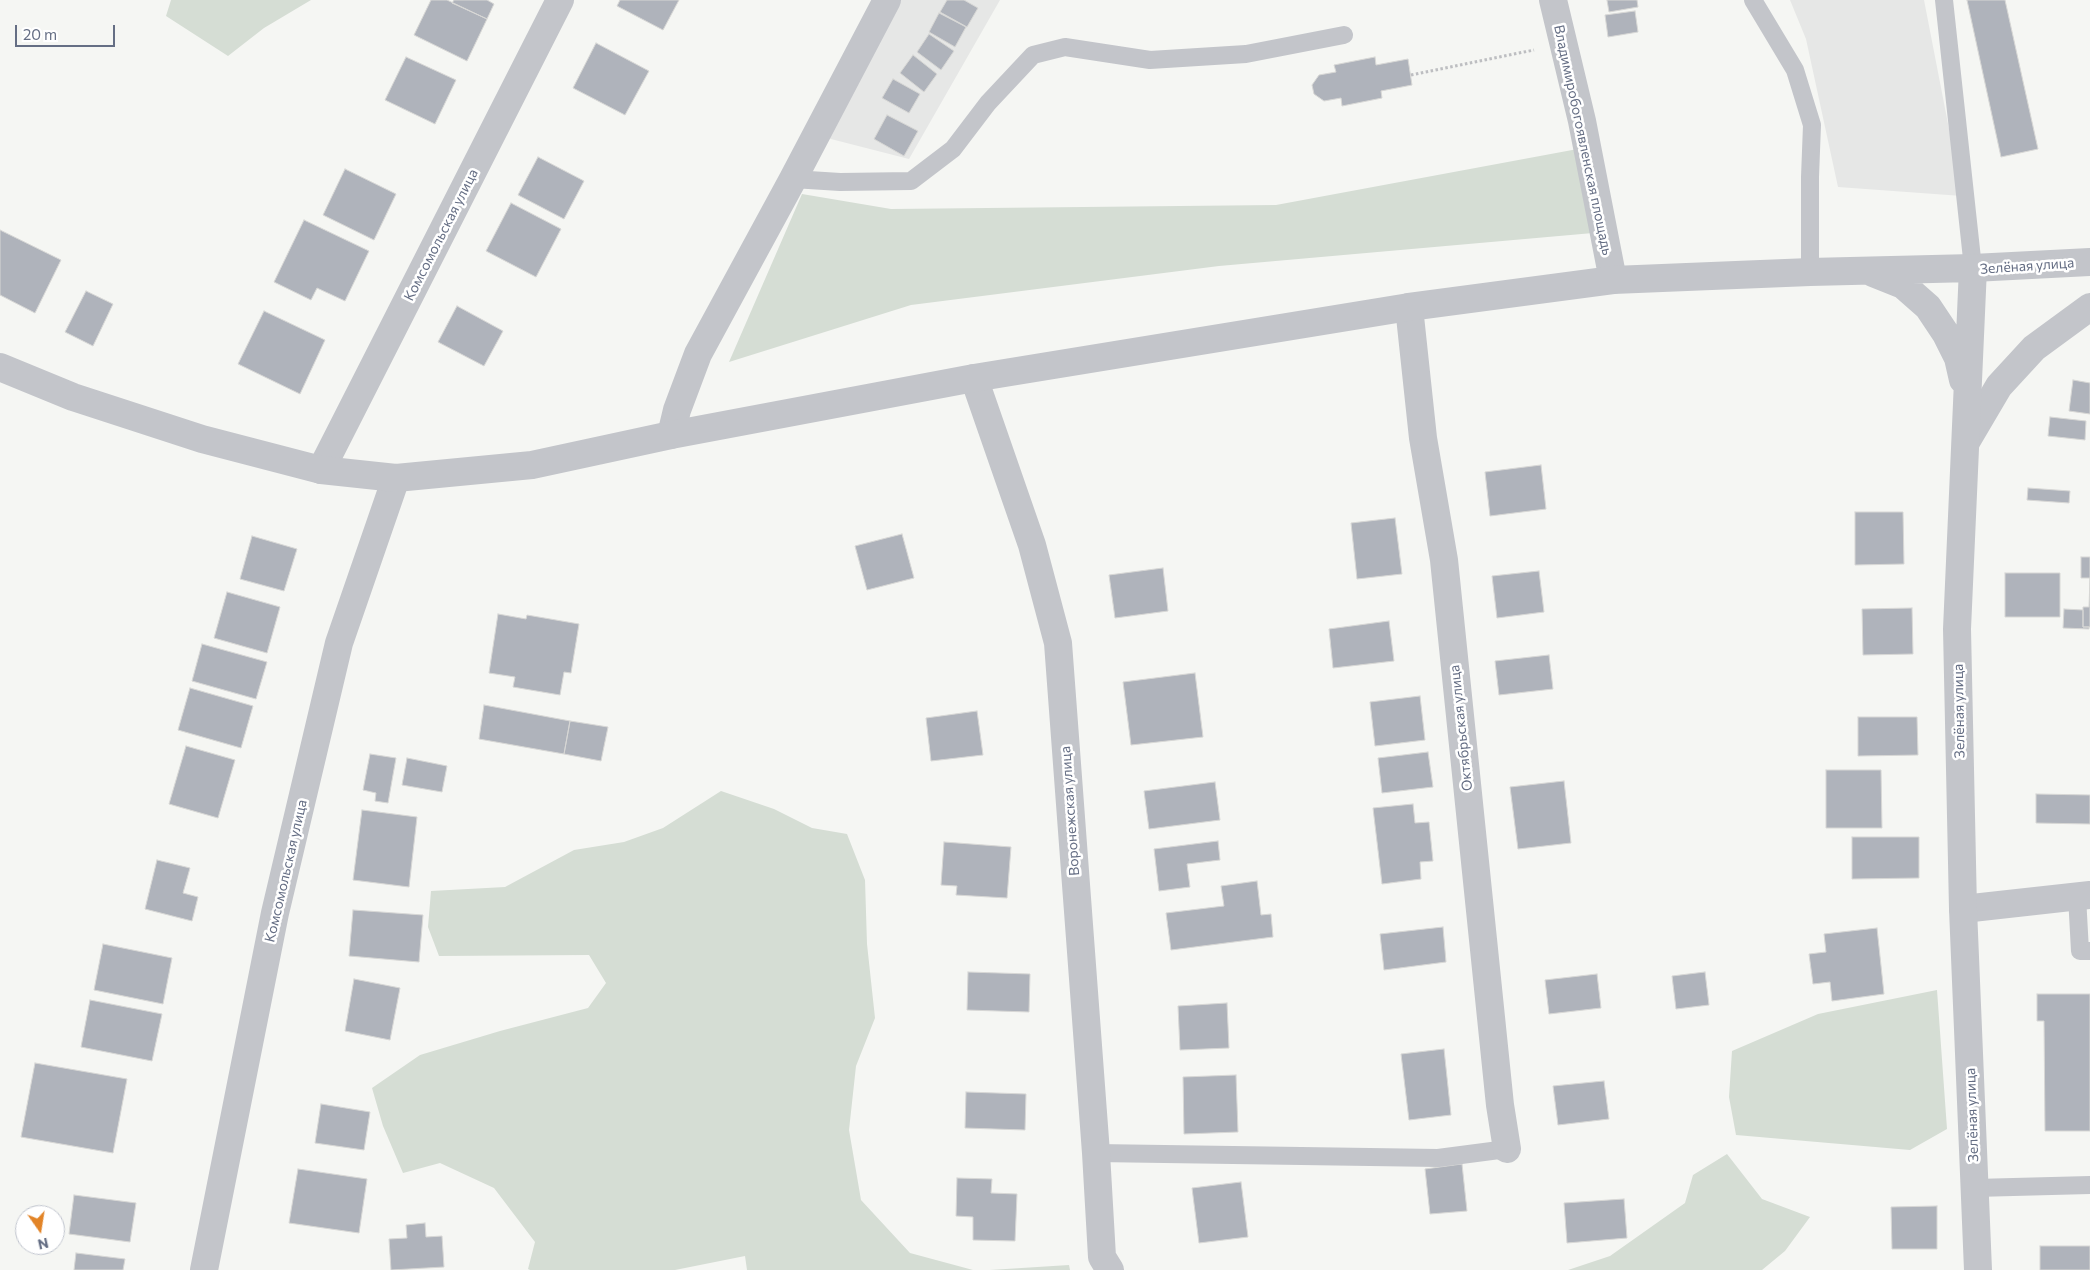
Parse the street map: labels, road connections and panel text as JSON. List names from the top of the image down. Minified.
{"streets":{"street":["Владимиробогоявленская площадь","Комсомольская улица","Зелёная улица","Октябрьская улица","Воронежская улица"]},"scale_bar":"20 m","north":"bottom"}
